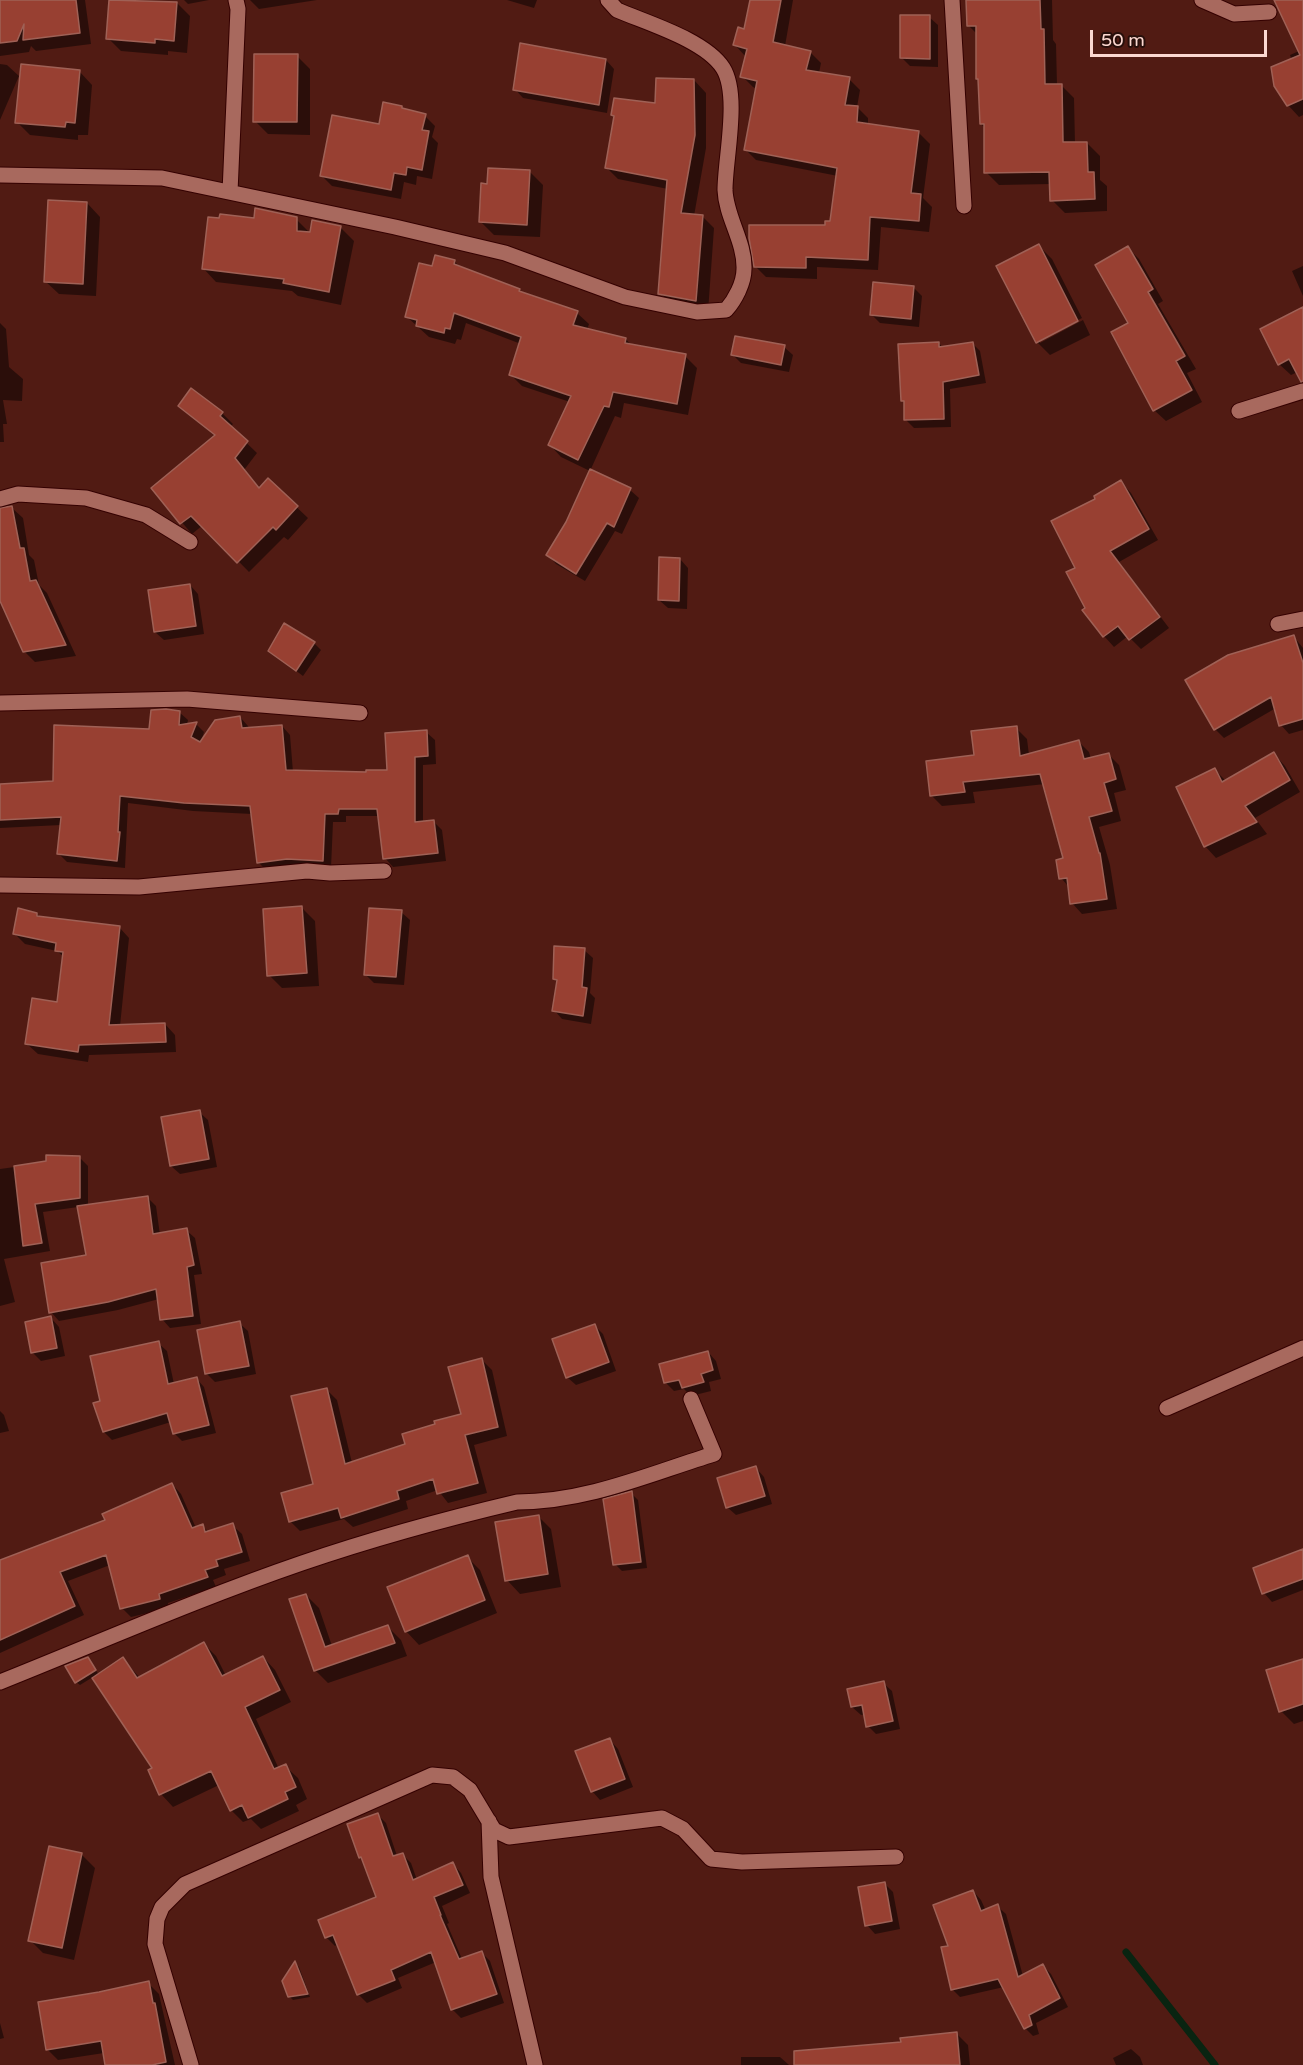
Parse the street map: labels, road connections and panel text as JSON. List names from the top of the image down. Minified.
{"scale_bar":"50 m"}
